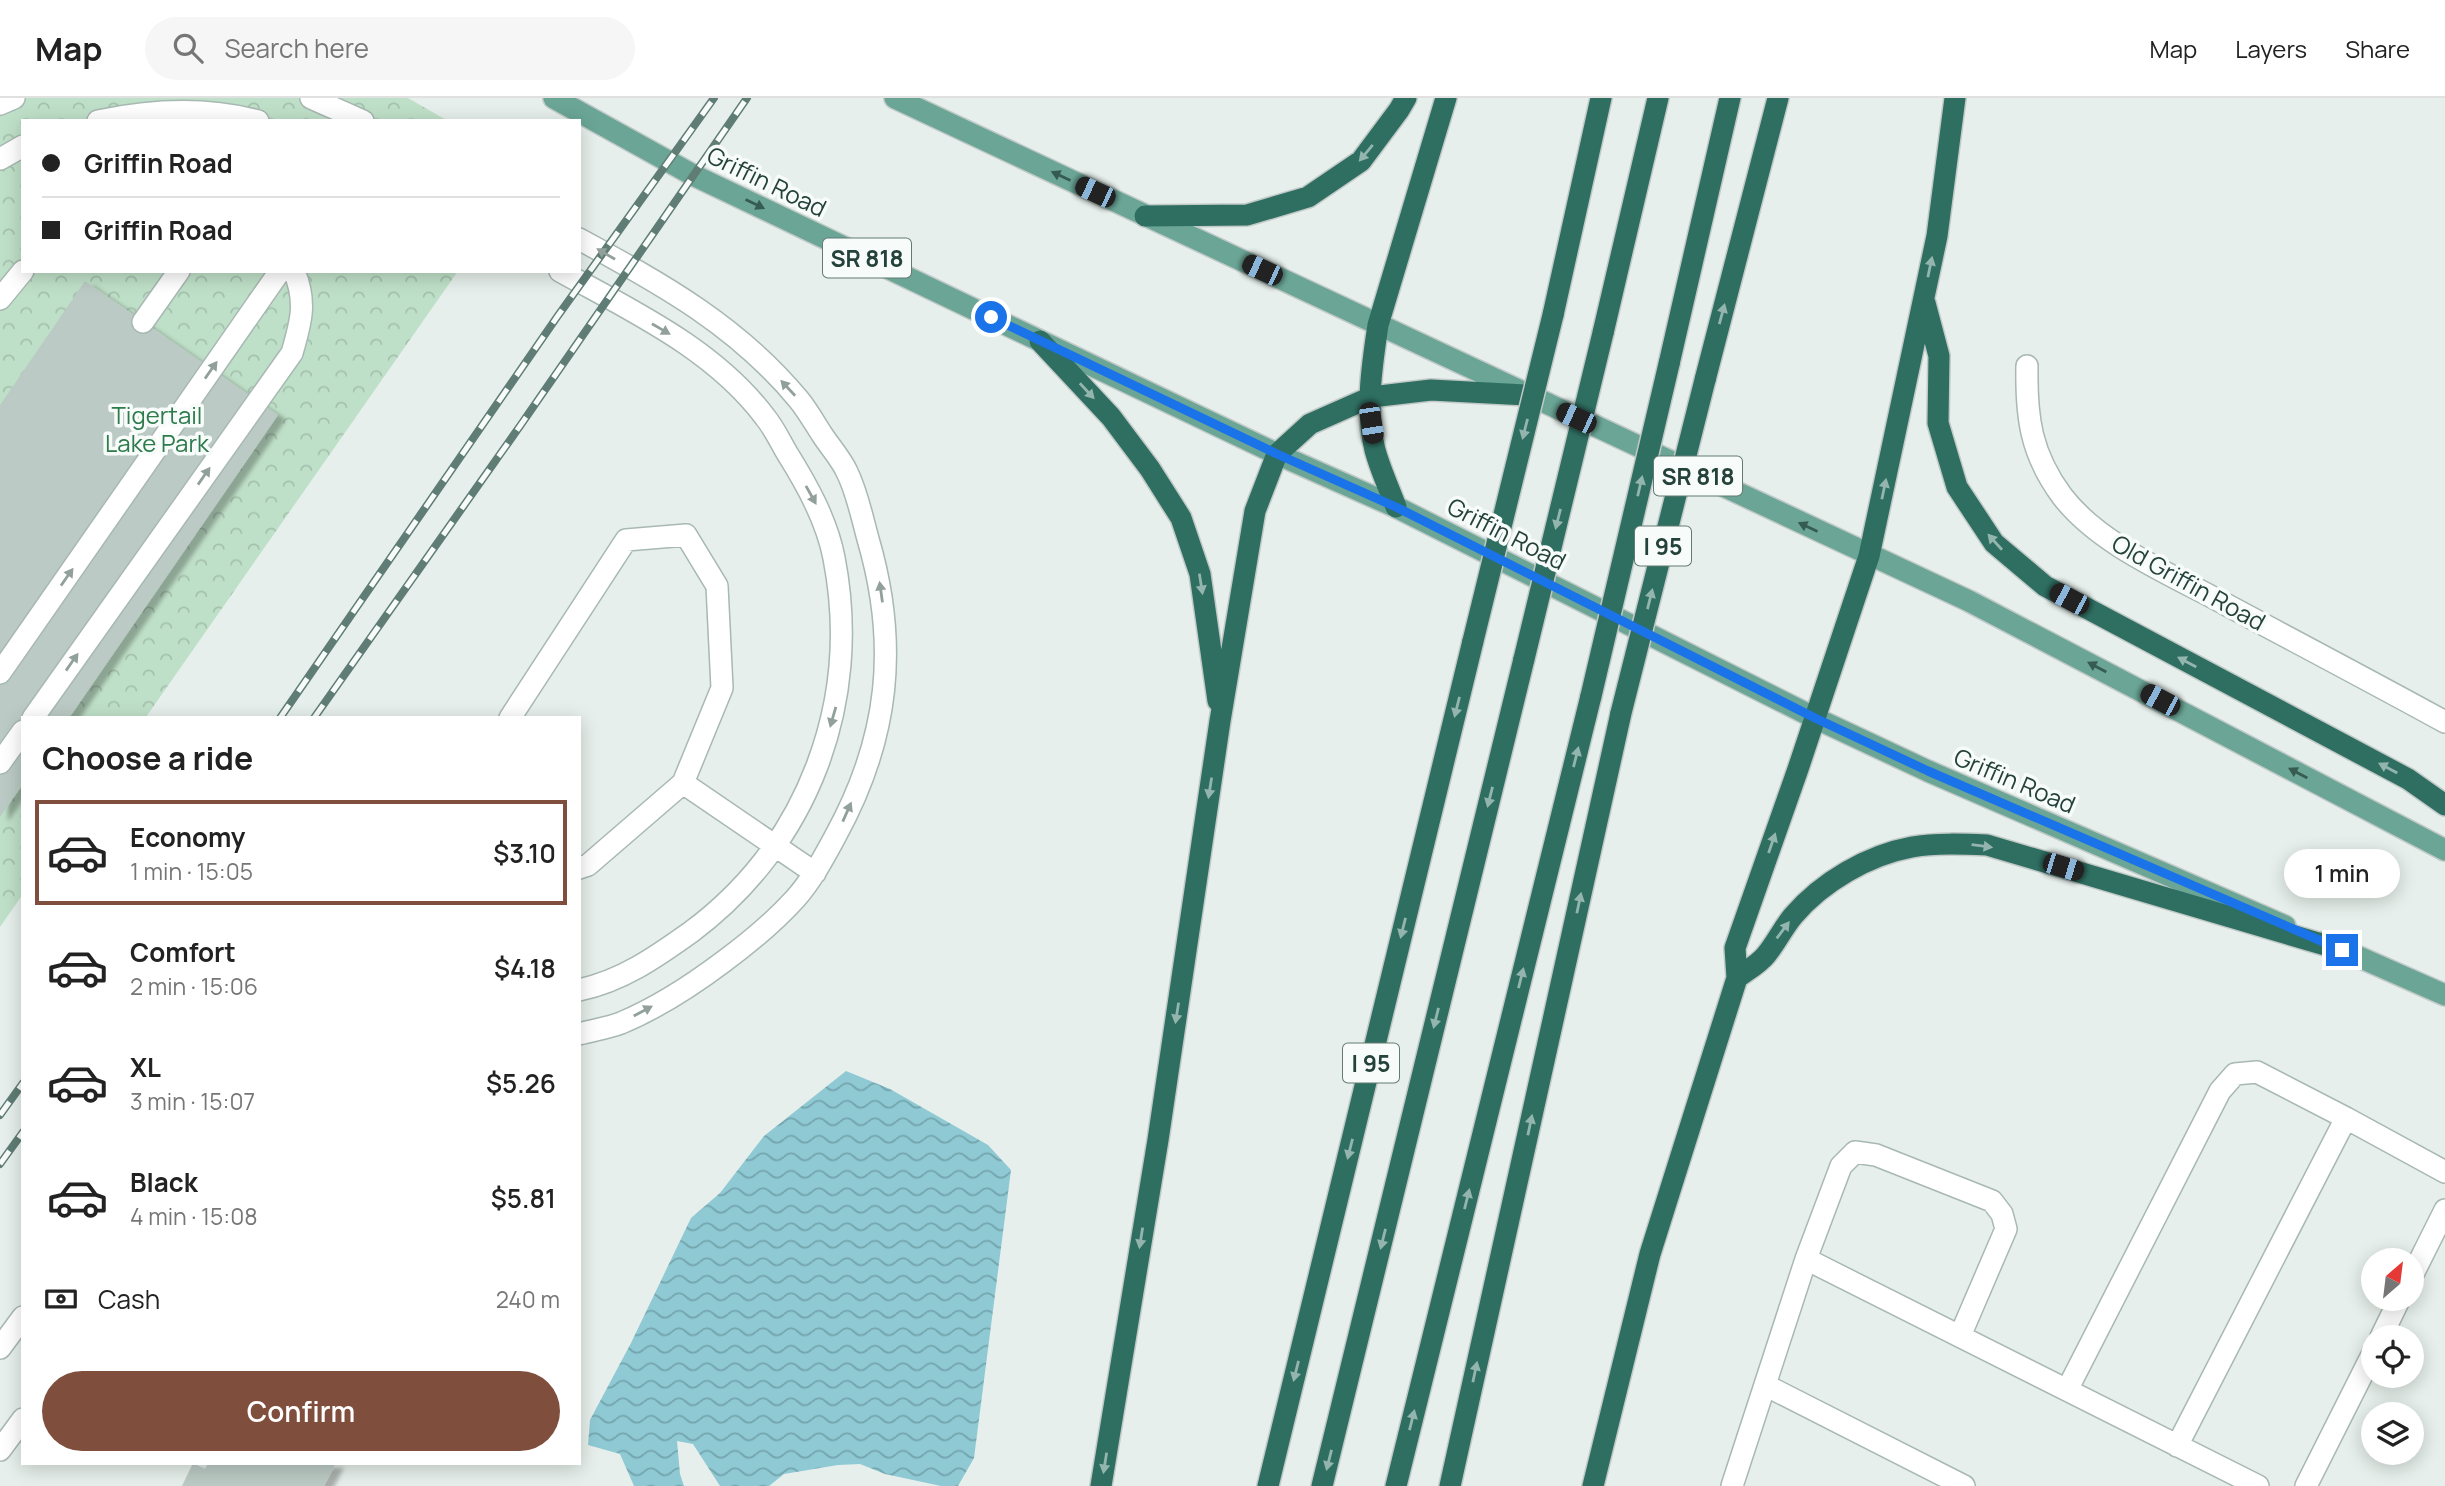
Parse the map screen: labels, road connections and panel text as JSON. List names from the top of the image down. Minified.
{"streets":{"highway":["I 95"],"main road":["Griffin Road","SR 818"],"street":["Old Griffin Road"]},"parks":["Tigertail Lake Park"],"north":"top right","page":{"header":"Map","search":"Search here","nav":["Map","Layers","Share"],"banner":["Griffin Road","Griffin Road"],"heading":"Choose a ride","list":[{"name":"Economy","note":"1 min · 15:05","value":"$3.10"},{"name":"Comfort","note":"2 min · 15:06","value":"$4.18"},{"name":"XL","note":"3 min · 15:07","value":"$5.26"},{"name":"Black","note":"4 min · 15:08","value":"$5.81"}],"bubble":"1 min","pay":["Cash","240 m"],"buttons":"Confirm"}}
